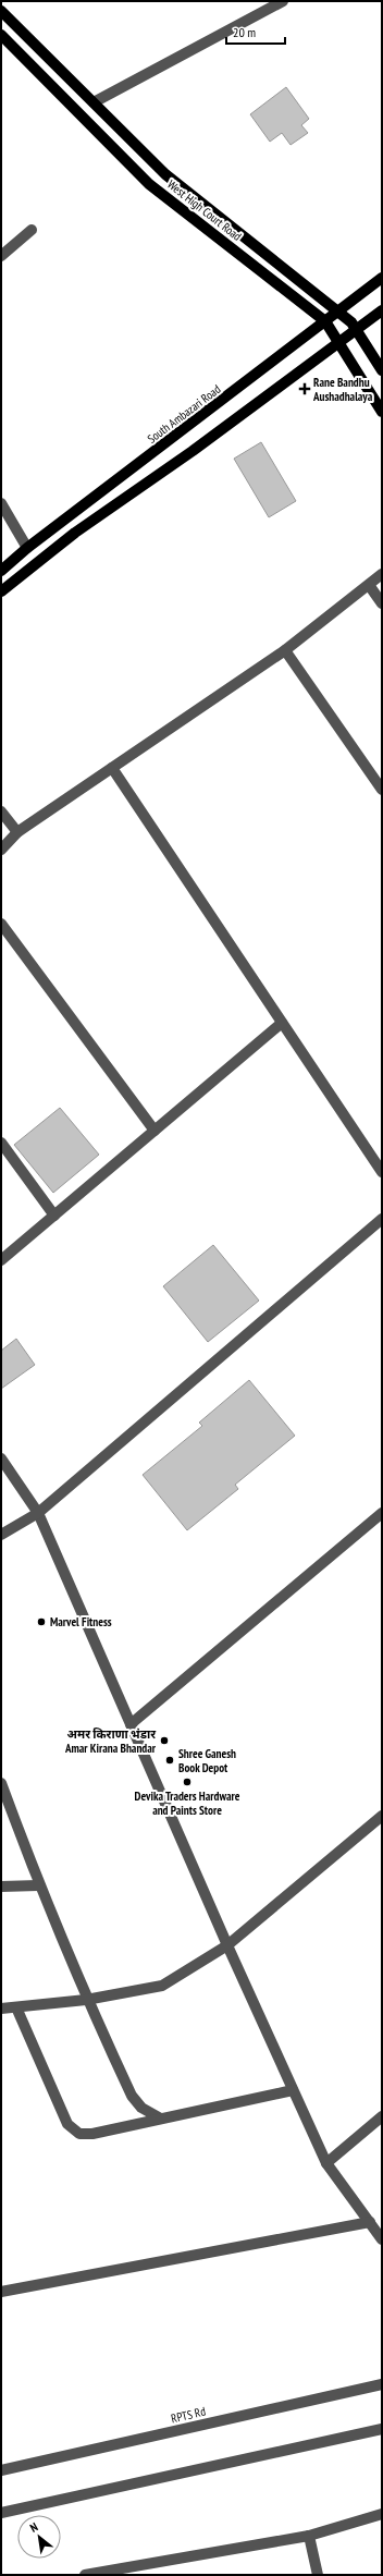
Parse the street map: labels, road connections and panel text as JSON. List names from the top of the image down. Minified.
{"streets":{"main road":["West High Court Road","South Ambazari Road"],"street":["RPTS Rd"]},"crossings":[["West High Court Road","South Ambazari Road"]],"places":{"health":["Rane Bandhu Aushadhalaya"],"other":["Marvel Fitness","अमर किराणा भंडार Amar Kirana Bhandar","Shree Ganesh Book Depot","Devika Traders Hardware and Paints Store"]},"scale_bar":"20 m","north":"top left"}
